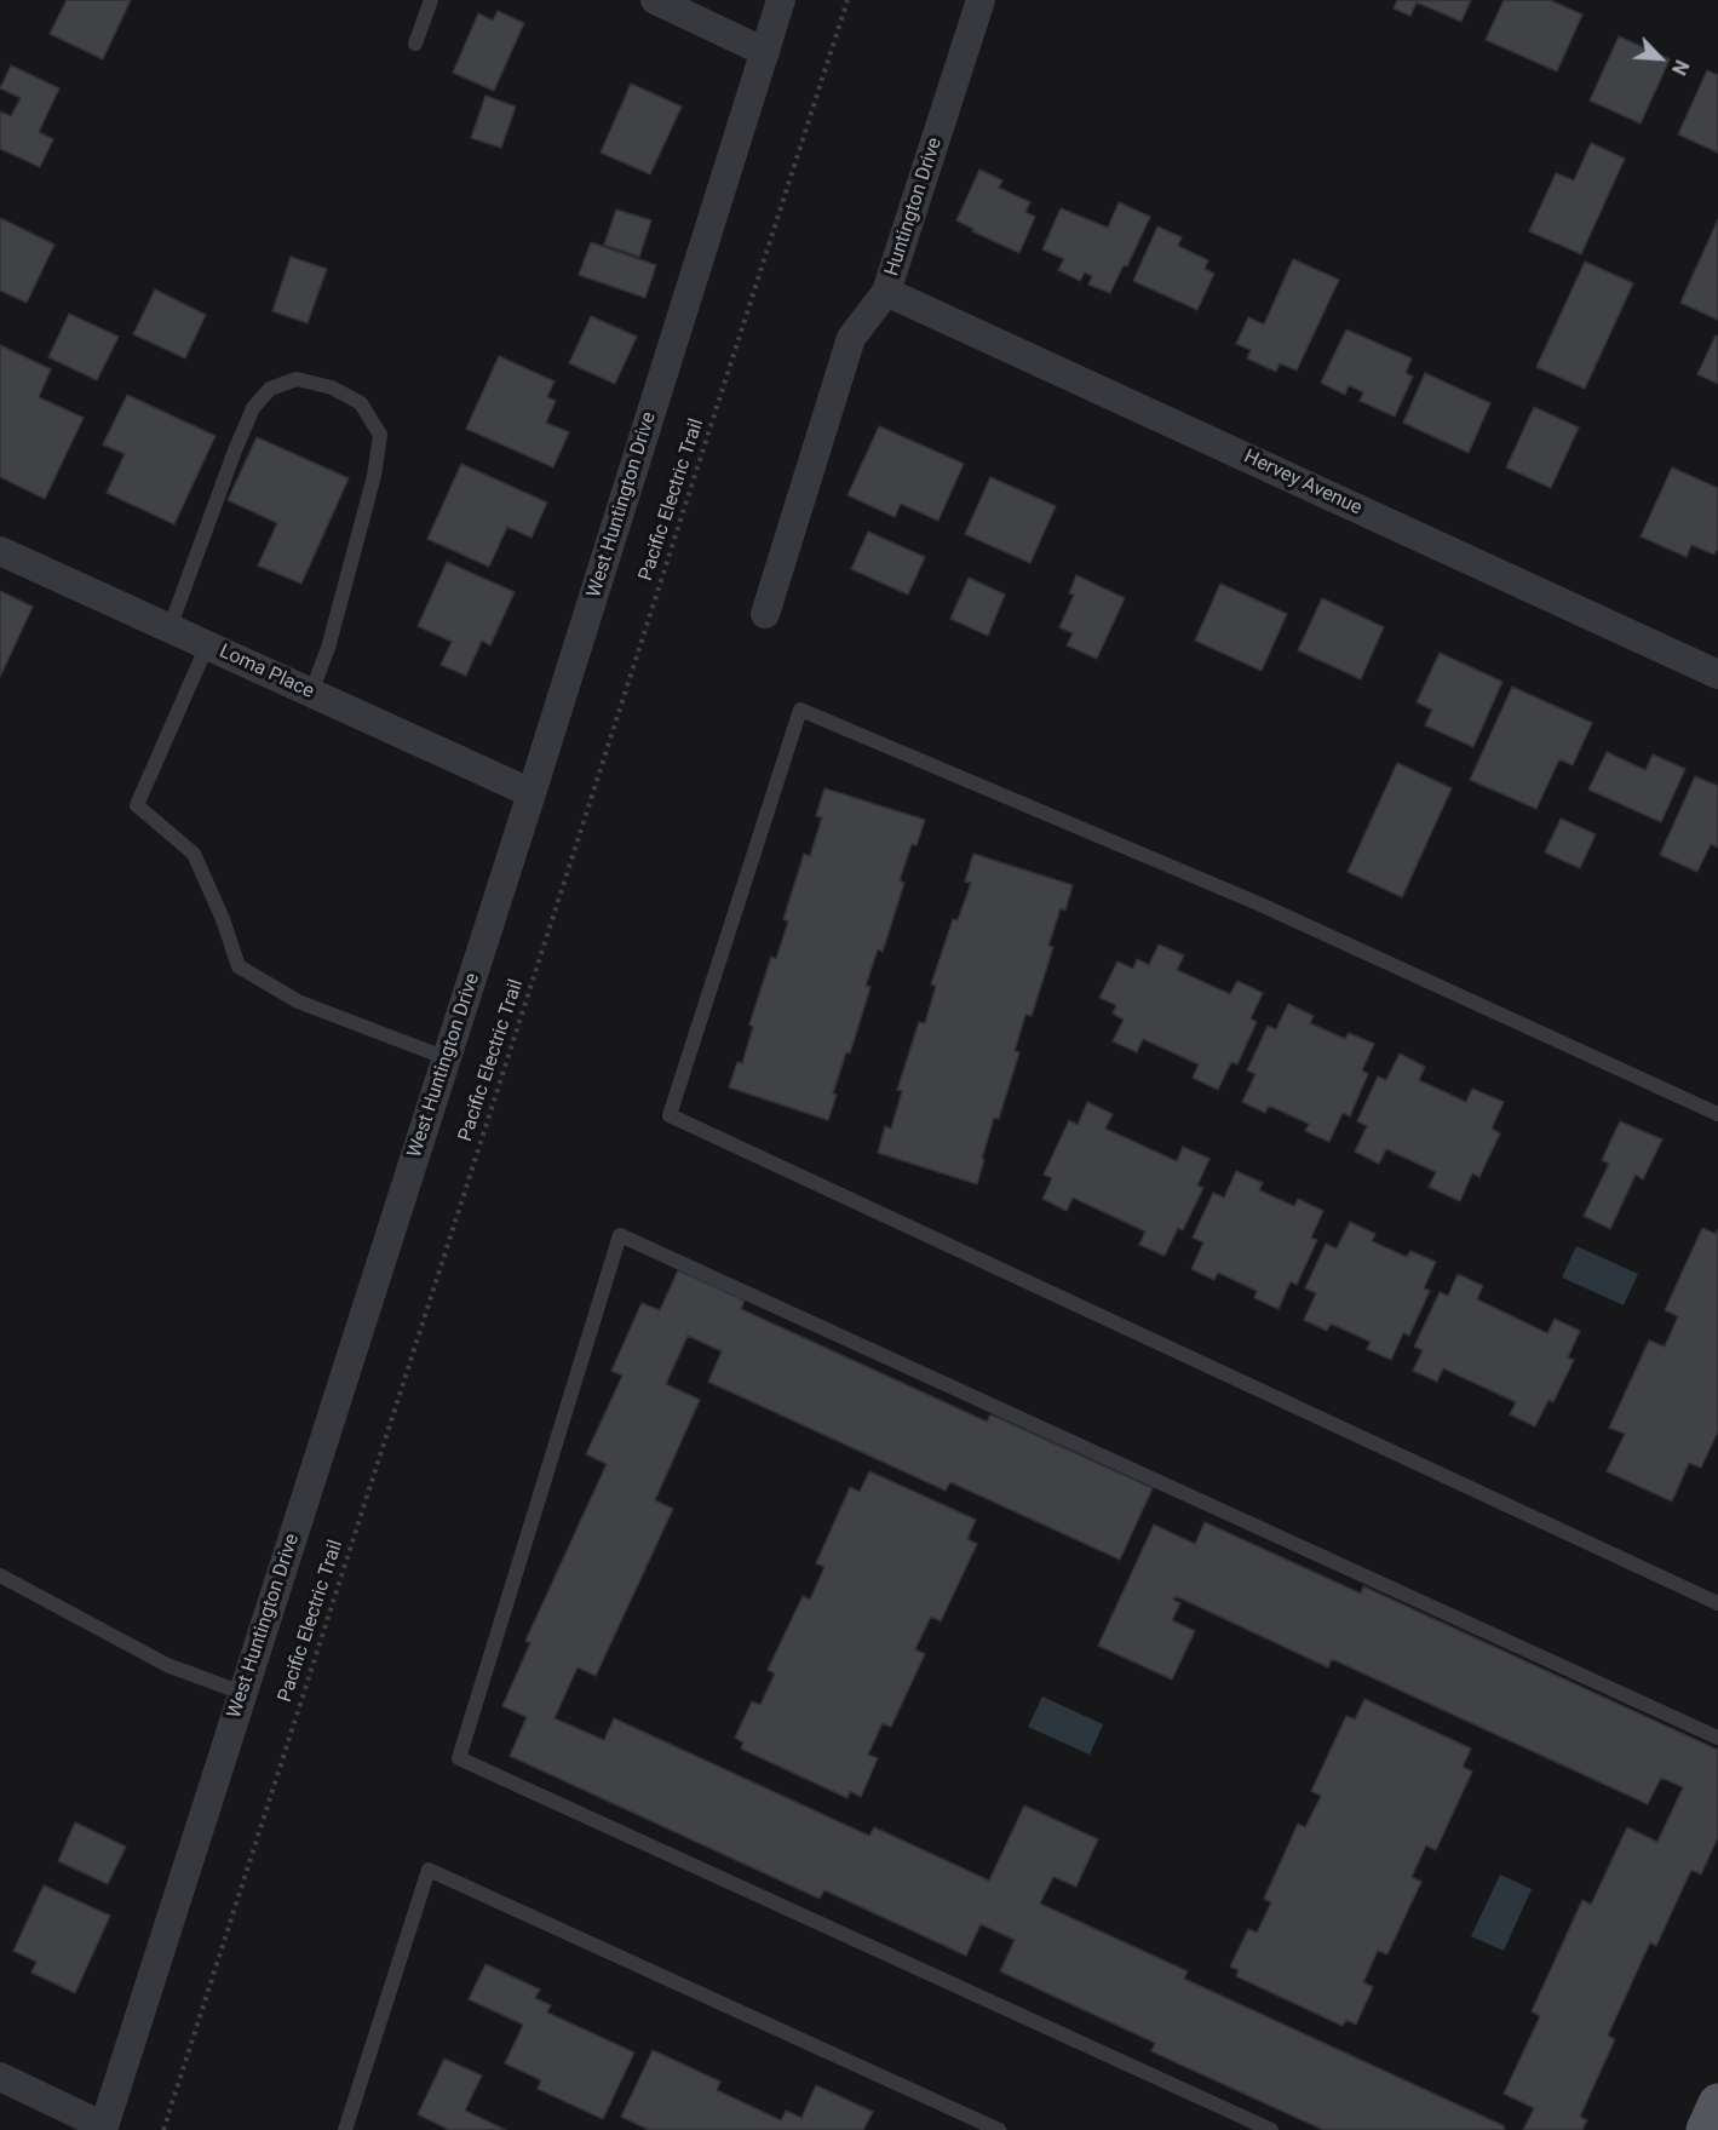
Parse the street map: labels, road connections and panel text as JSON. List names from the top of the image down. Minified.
{"streets":{"street":["Huntington Drive","Hervey Avenue","West Huntington Drive","Loma Place"],"path":["Pacific Electric Trail"]},"crossings":[["Huntington Drive","Hervey Avenue"],["West Huntington Drive","Loma Place"]],"north":"bottom right"}
